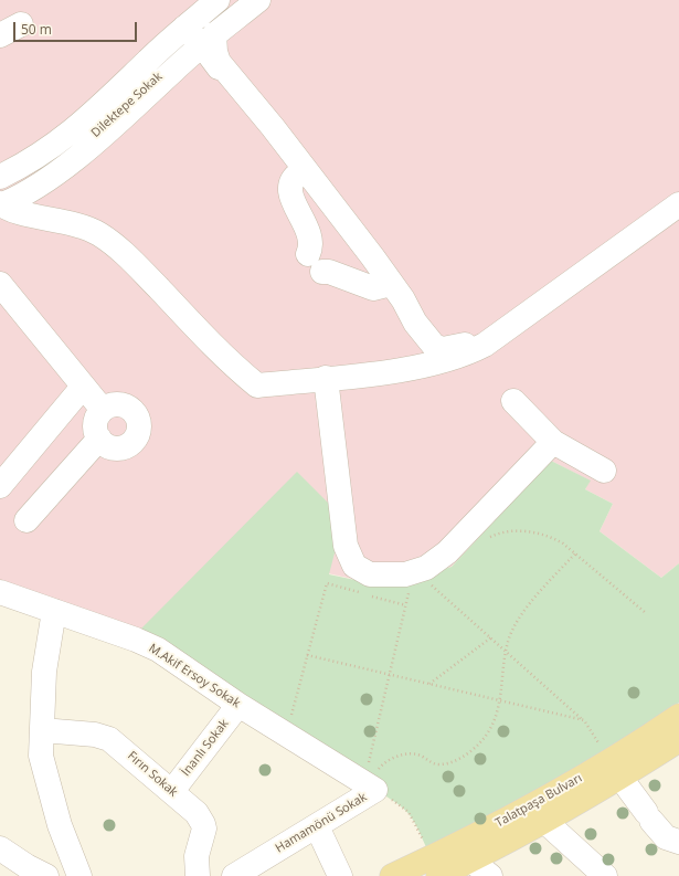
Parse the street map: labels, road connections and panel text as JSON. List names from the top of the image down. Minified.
{"streets":{"main road":["Talatpaşa Bulvarı"],"street":["Dilektepe Sokak","M.Akif Ersoy Sokak","İnanlı Sokak","Fırın Sokak","Hamamönü Sokak"]},"crossings":[["M.Akif Ersoy Sokak","İnanlı Sokak"],["M.Akif Ersoy Sokak","Hamamönü Sokak"],["İnanlı Sokak","Fırın Sokak"],["Talatpaşa Bulvarı","Hamamönü Sokak"]],"scale_bar":"50 m"}
